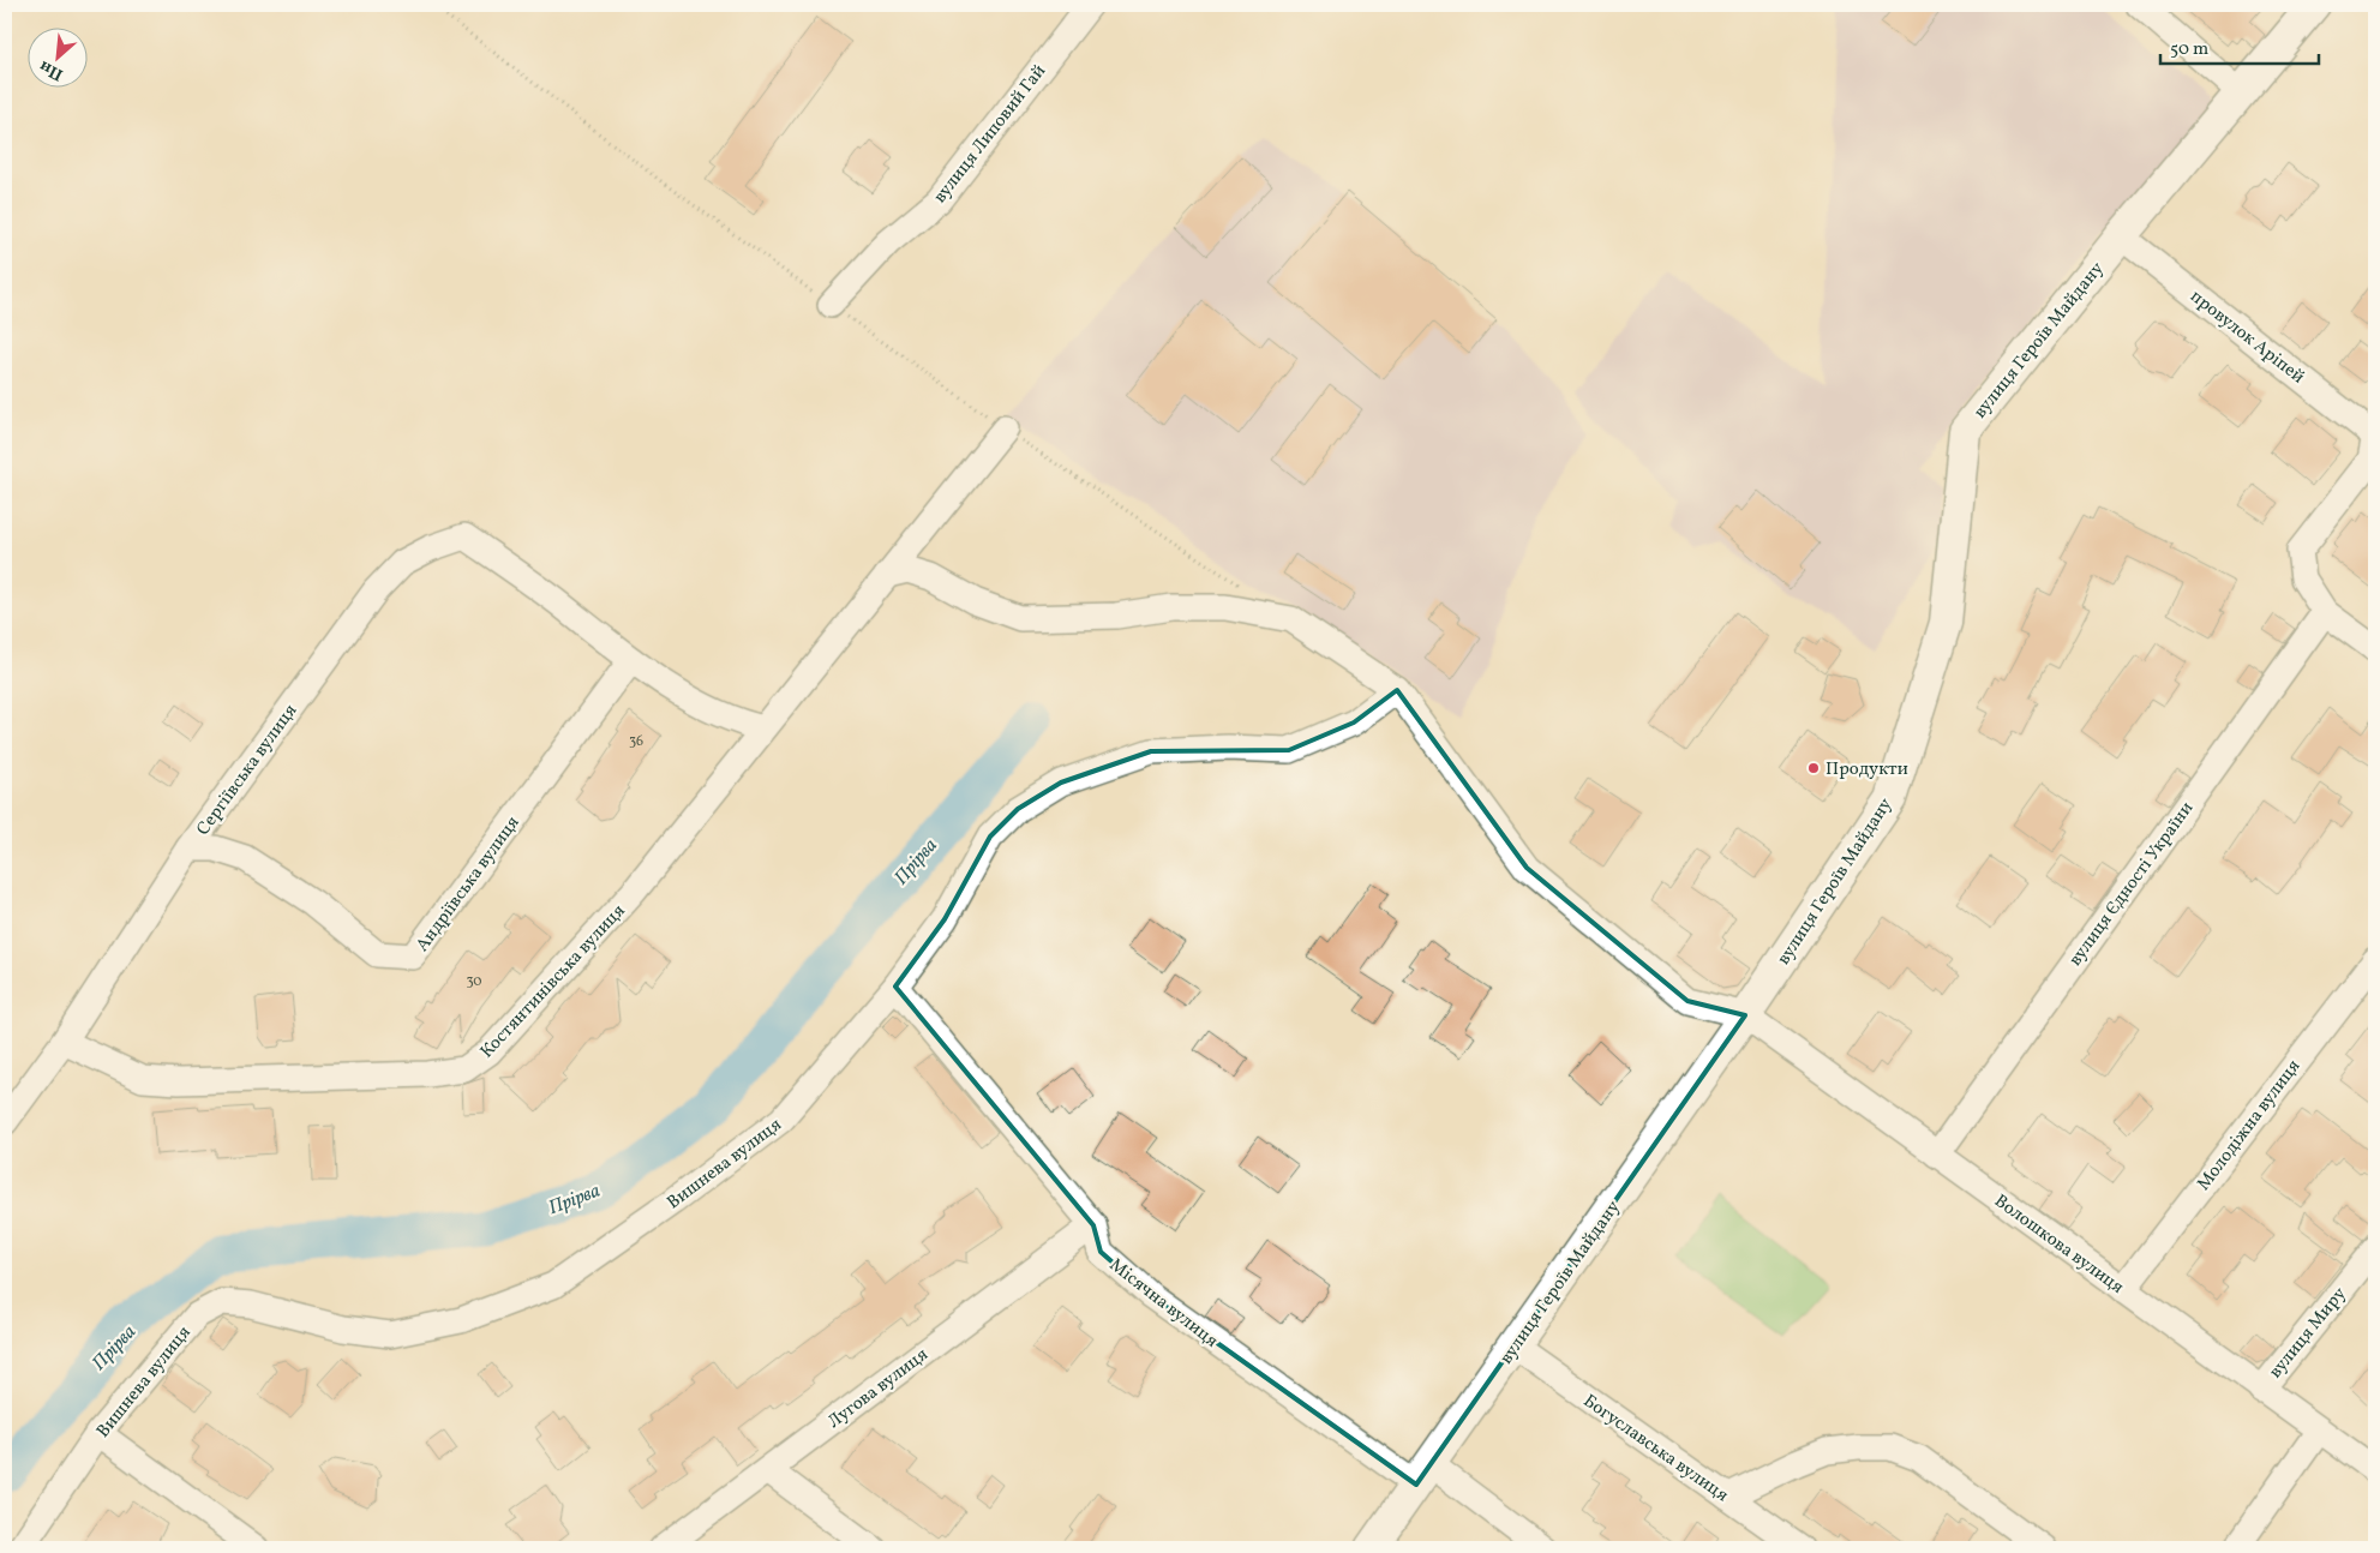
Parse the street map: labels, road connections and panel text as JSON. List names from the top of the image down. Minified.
{"streets":{"street":["вулиця Липовий Гай","провулок Аріпей","вулиця Героїв Майдану","Сергіївська вулиця","Андріївська вулиця","вулиця Єдності України","Костянтинівська вулиця","Молодіжна вулиця","Вишнева вулиця","Волошкова вулиця","Місячна вулиця","вулиця Миру","Лугова вулиця","Богуславська вулиця"]},"crossings":[["провулок Аріпей","вулиця Героїв Майдану"],["вулиця Героїв Майдану","Волошкова вулиця"],["вулиця Героїв Майдану","Місячна вулиця"],["вулиця Героїв Майдану","Богуславська вулиця"],["Сергіївська вулиця","Андріївська вулиця"],["Сергіївська вулиця","Костянтинівська вулиця"],["вулиця Єдності України","Волошкова вулиця"],["Молодіжна вулиця","Волошкова вулиця"],["Вишнева вулиця","Місячна вулиця"],["Волошкова вулиця","вулиця Миру"],["Місячна вулиця","Лугова вулиця"]],"water":["Прірва"],"places":["Продукти"],"house_numbers":["36","30"],"scale_bar":"50 m","north":"bottom left"}
